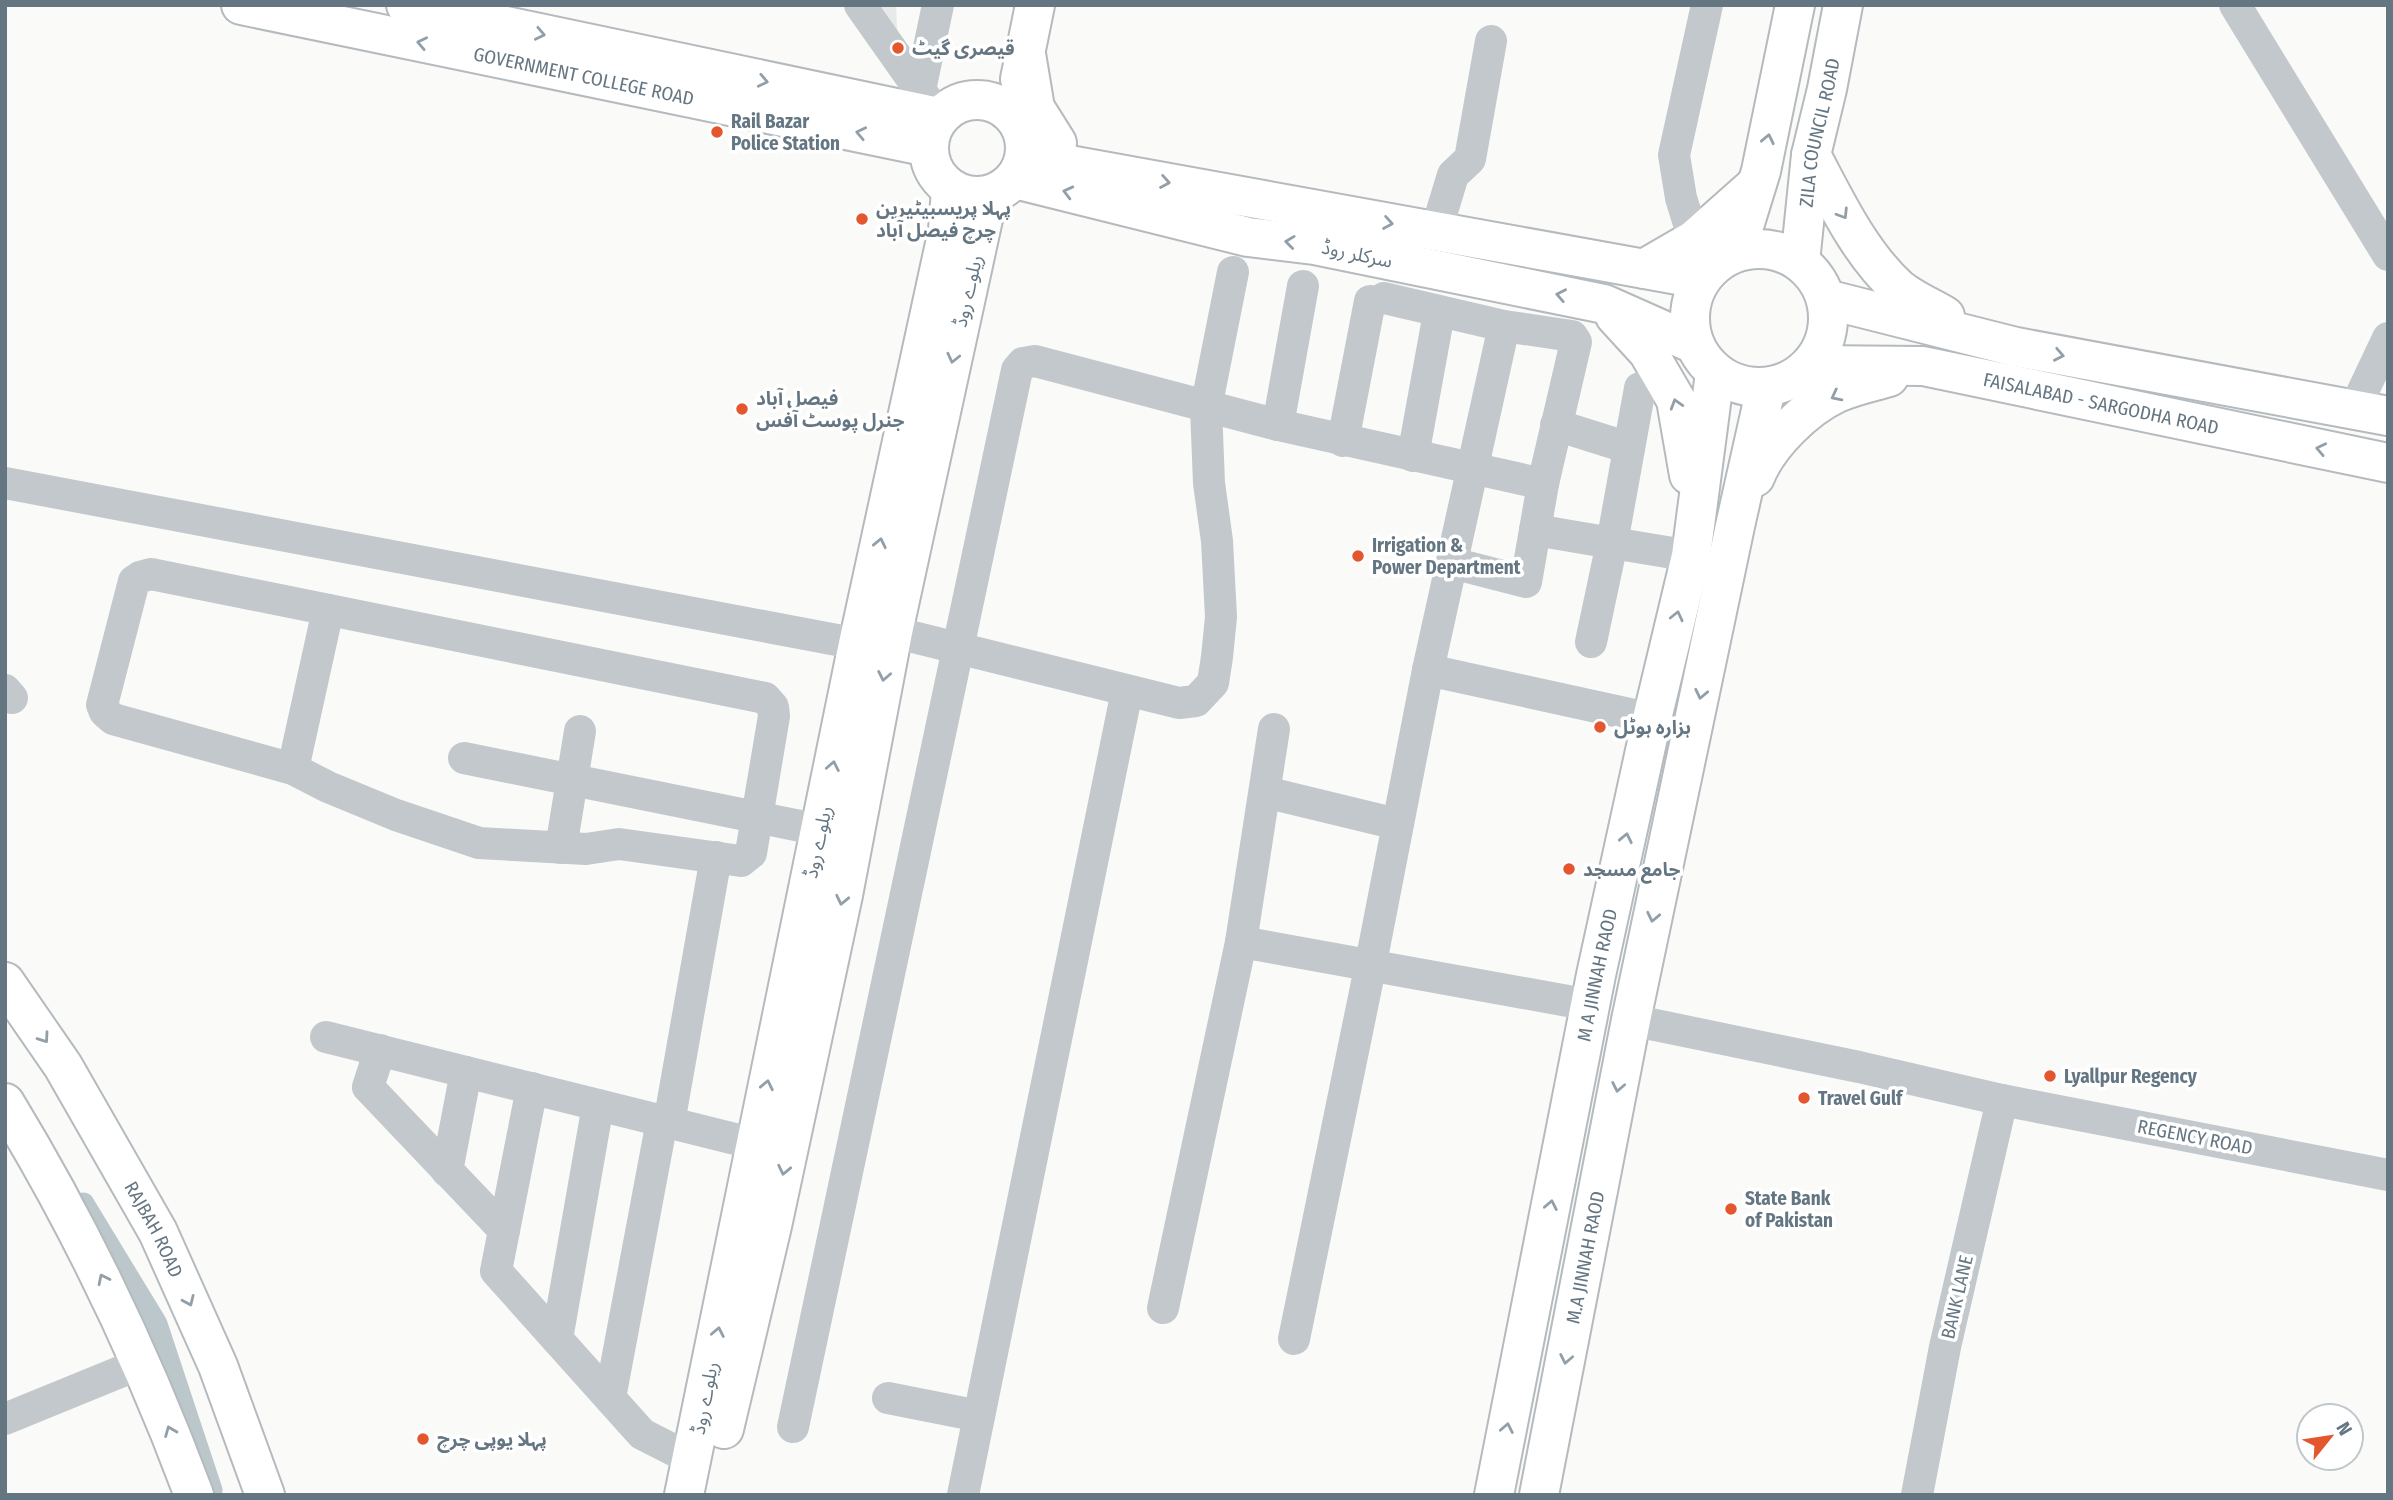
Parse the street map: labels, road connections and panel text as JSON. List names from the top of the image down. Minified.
{"streets":{"main road":["GOVERNMENT COLLEGE ROAD","ZILA COUNCIL ROAD","سرکلر روڈ","ریلوے روڈ","FAISALABAD - SARGODHA ROAD","M A JINNAH RAOD","RAJBAH ROAD","M.A JINNAH RAOD"],"street":["REGENCY ROAD","BANK LANE"]},"crossings":[["GOVERNMENT COLLEGE ROAD","سرکلر روڈ"],["GOVERNMENT COLLEGE ROAD","ریلوے روڈ"],["ZILA COUNCIL ROAD","سرکلر روڈ"],["ZILA COUNCIL ROAD","FAISALABAD - SARGODHA ROAD"],["ZILA COUNCIL ROAD","M A JINNAH RAOD"],["سرکلر روڈ","ریلوے روڈ"],["سرکلر روڈ","FAISALABAD - SARGODHA ROAD"],["سرکلر روڈ","M A JINNAH RAOD"],["FAISALABAD - SARGODHA ROAD","M A JINNAH RAOD"],["REGENCY ROAD","M.A JINNAH RAOD"],["REGENCY ROAD","BANK LANE"]],"one_way":["M.A JINNAH RAOD"],"places":["قیصری گیٹ","Rail Bazar Police Station","پہلا پریسبیٹیرین چرچ فیصل آباد","فیصل آباد جنرل پوسٹ آفس","Irrigation & Power Department","ہزارہ ہوٹل","جامع مسجد","Lyallpur Regency","Travel Gulf","State Bank of Pakistan","پہلا یوپی چرچ"],"north":"top right"}
